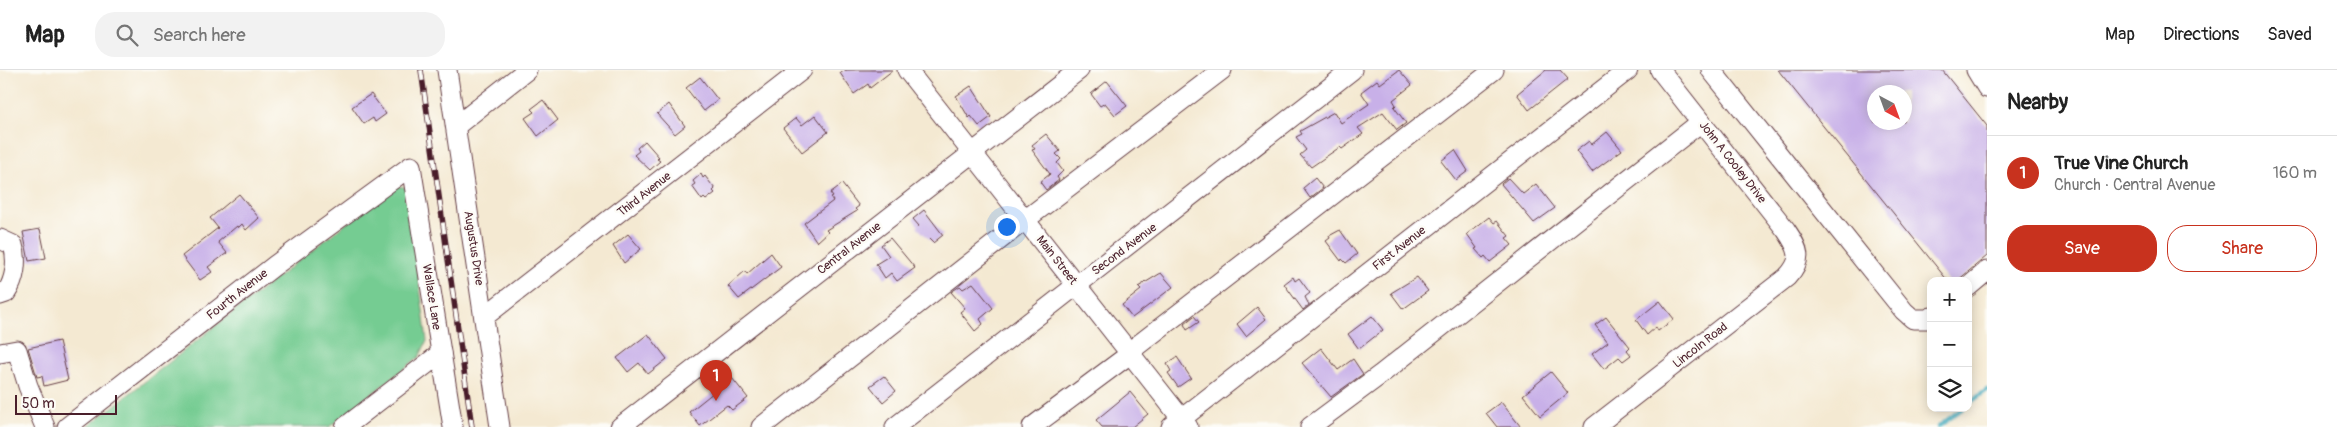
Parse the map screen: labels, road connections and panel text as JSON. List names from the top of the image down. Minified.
{"streets":{"street":["John A Cooley Drive","Third Avenue","Augustus Drive","Central Avenue","First Avenue","Second Avenue","Main Street","Fourth Avenue","Wallace Lane","Lincoln Road"]},"crossings":[["John A Cooley Drive","Lincoln Road"],["Third Avenue","Augustus Drive"],["Central Avenue","Main Street"],["First Avenue","Main Street"],["Second Avenue","Main Street"],["Fourth Avenue","Wallace Lane"]],"scale_bar":"50 m","north":"bottom right","page":{"header":"Map","search":"Search here","nav":["Map","Directions","Saved"],"heading":"Nearby","list":[{"mark":"1","name":"True Vine Church","note":"Church · Central Avenue","value":"160 m"}],"buttons":["Save","Share"],"map_buttons":["+","−"],"pins":"1","scale":"50 m"}}
